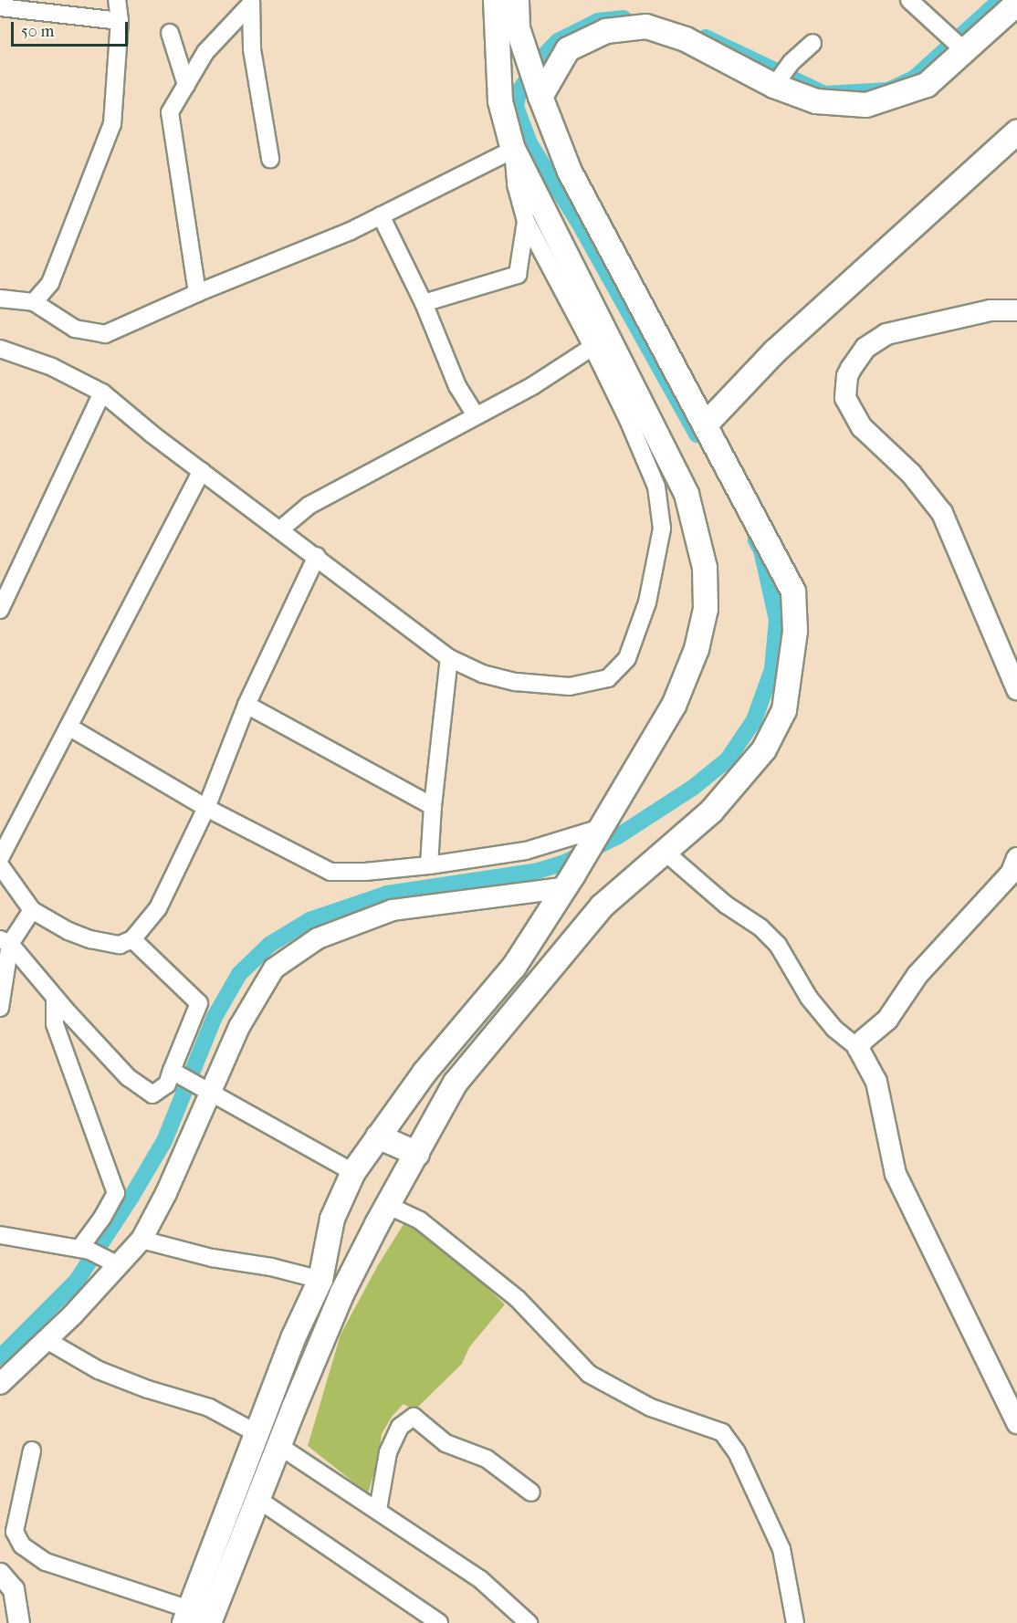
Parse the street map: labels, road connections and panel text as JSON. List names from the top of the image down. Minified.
{"scale_bar":"50 m"}
